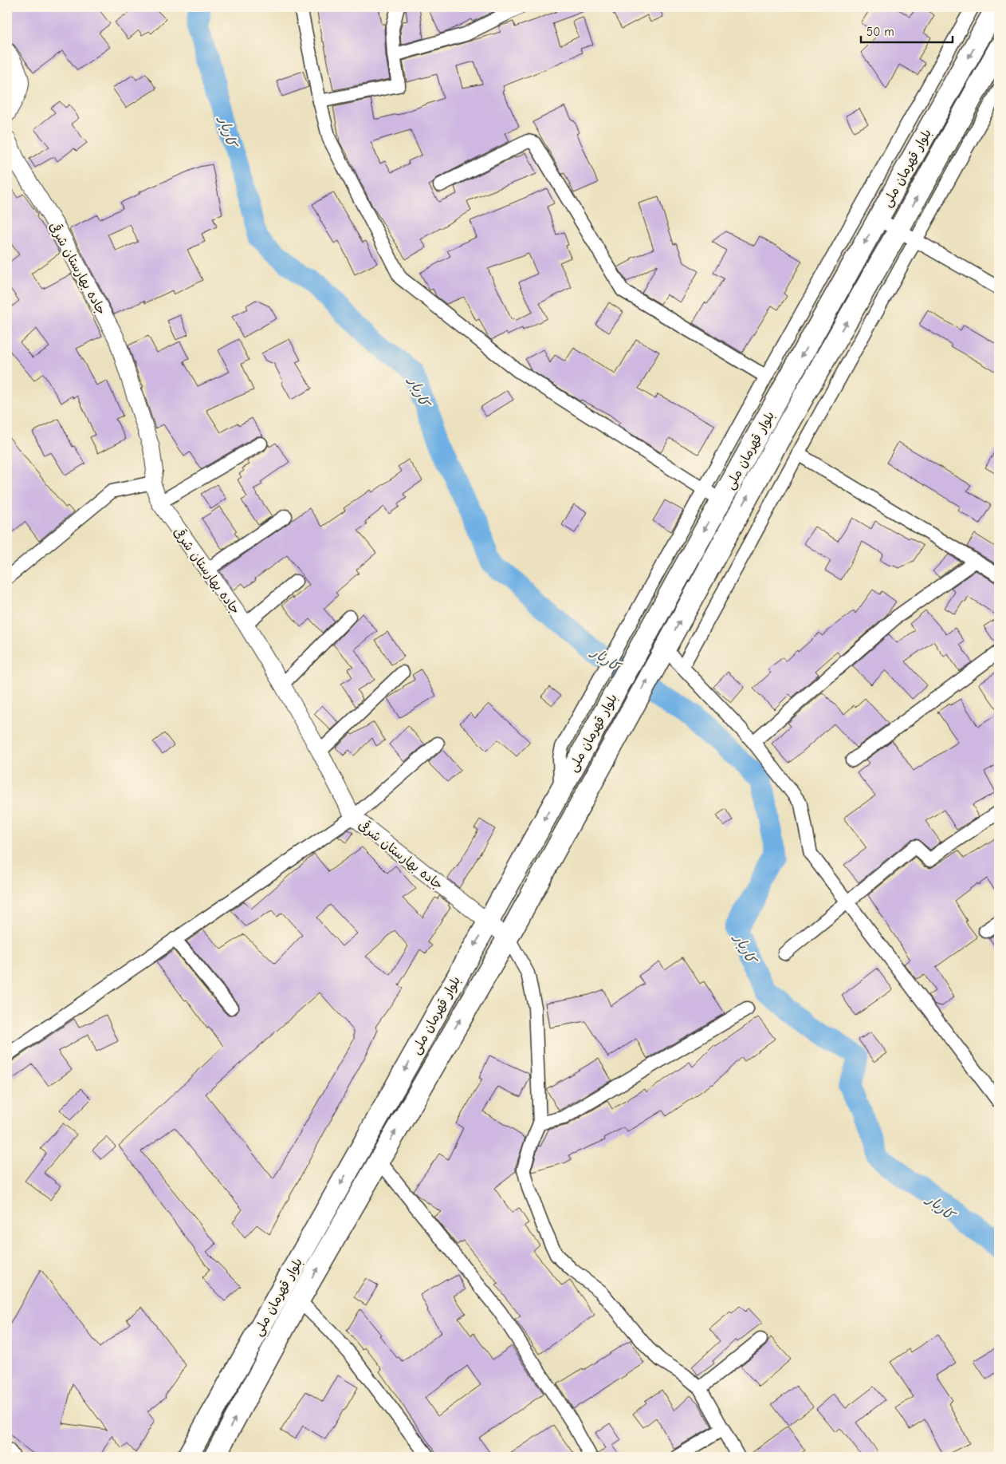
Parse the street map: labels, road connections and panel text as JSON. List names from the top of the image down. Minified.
{"streets":{"highway":["بلوار قهرمان ملی"],"street":["جاده بهارستان شرقی"]},"crossings":[["بلوار قهرمان ملی","جاده بهارستان شرقی"]],"water":["کاربار"],"scale_bar":"50 m"}
